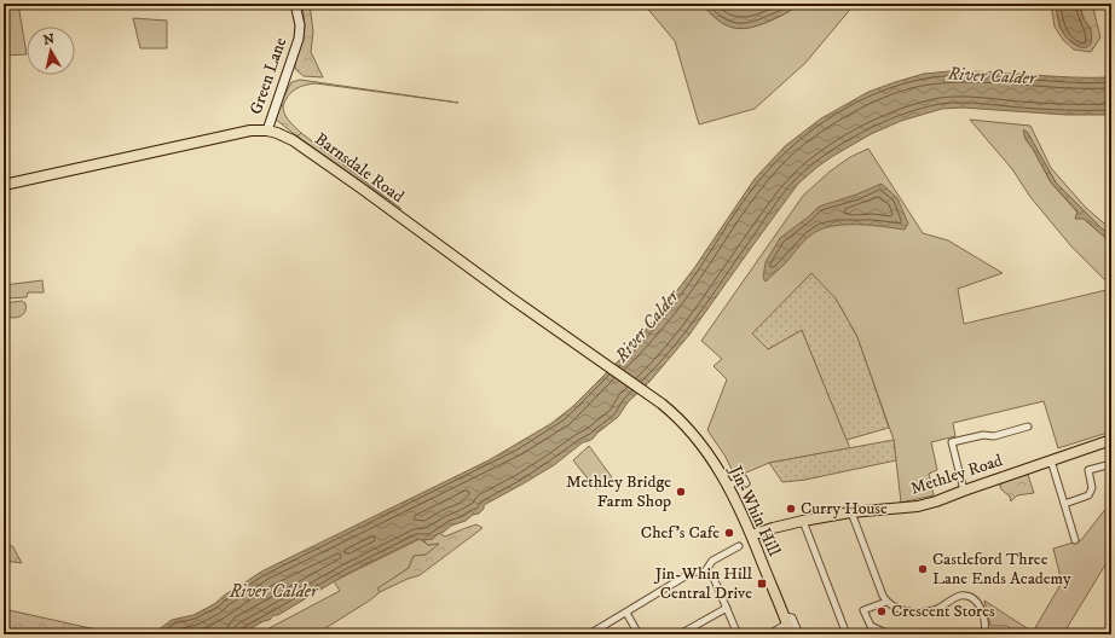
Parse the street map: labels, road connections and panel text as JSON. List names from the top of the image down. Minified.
{"streets":{"main road":["Barnsdale Road","Methley Road","Jin-Whin Hill"],"street":["Green Lane"]},"crossings":[["Green Lane","Barnsdale Road"],["Barnsdale Road","Jin-Whin Hill"],["Methley Road","Jin-Whin Hill"]],"water":["River Calder"],"places":{"other":["Methley Bridge Farm Shop","Curry House","Chef's Cafe","Castleford Three Lane Ends Academy","Crescent Stores"],"transit":["Jin-Whin Hill Central Drive"]},"north":"top"}
